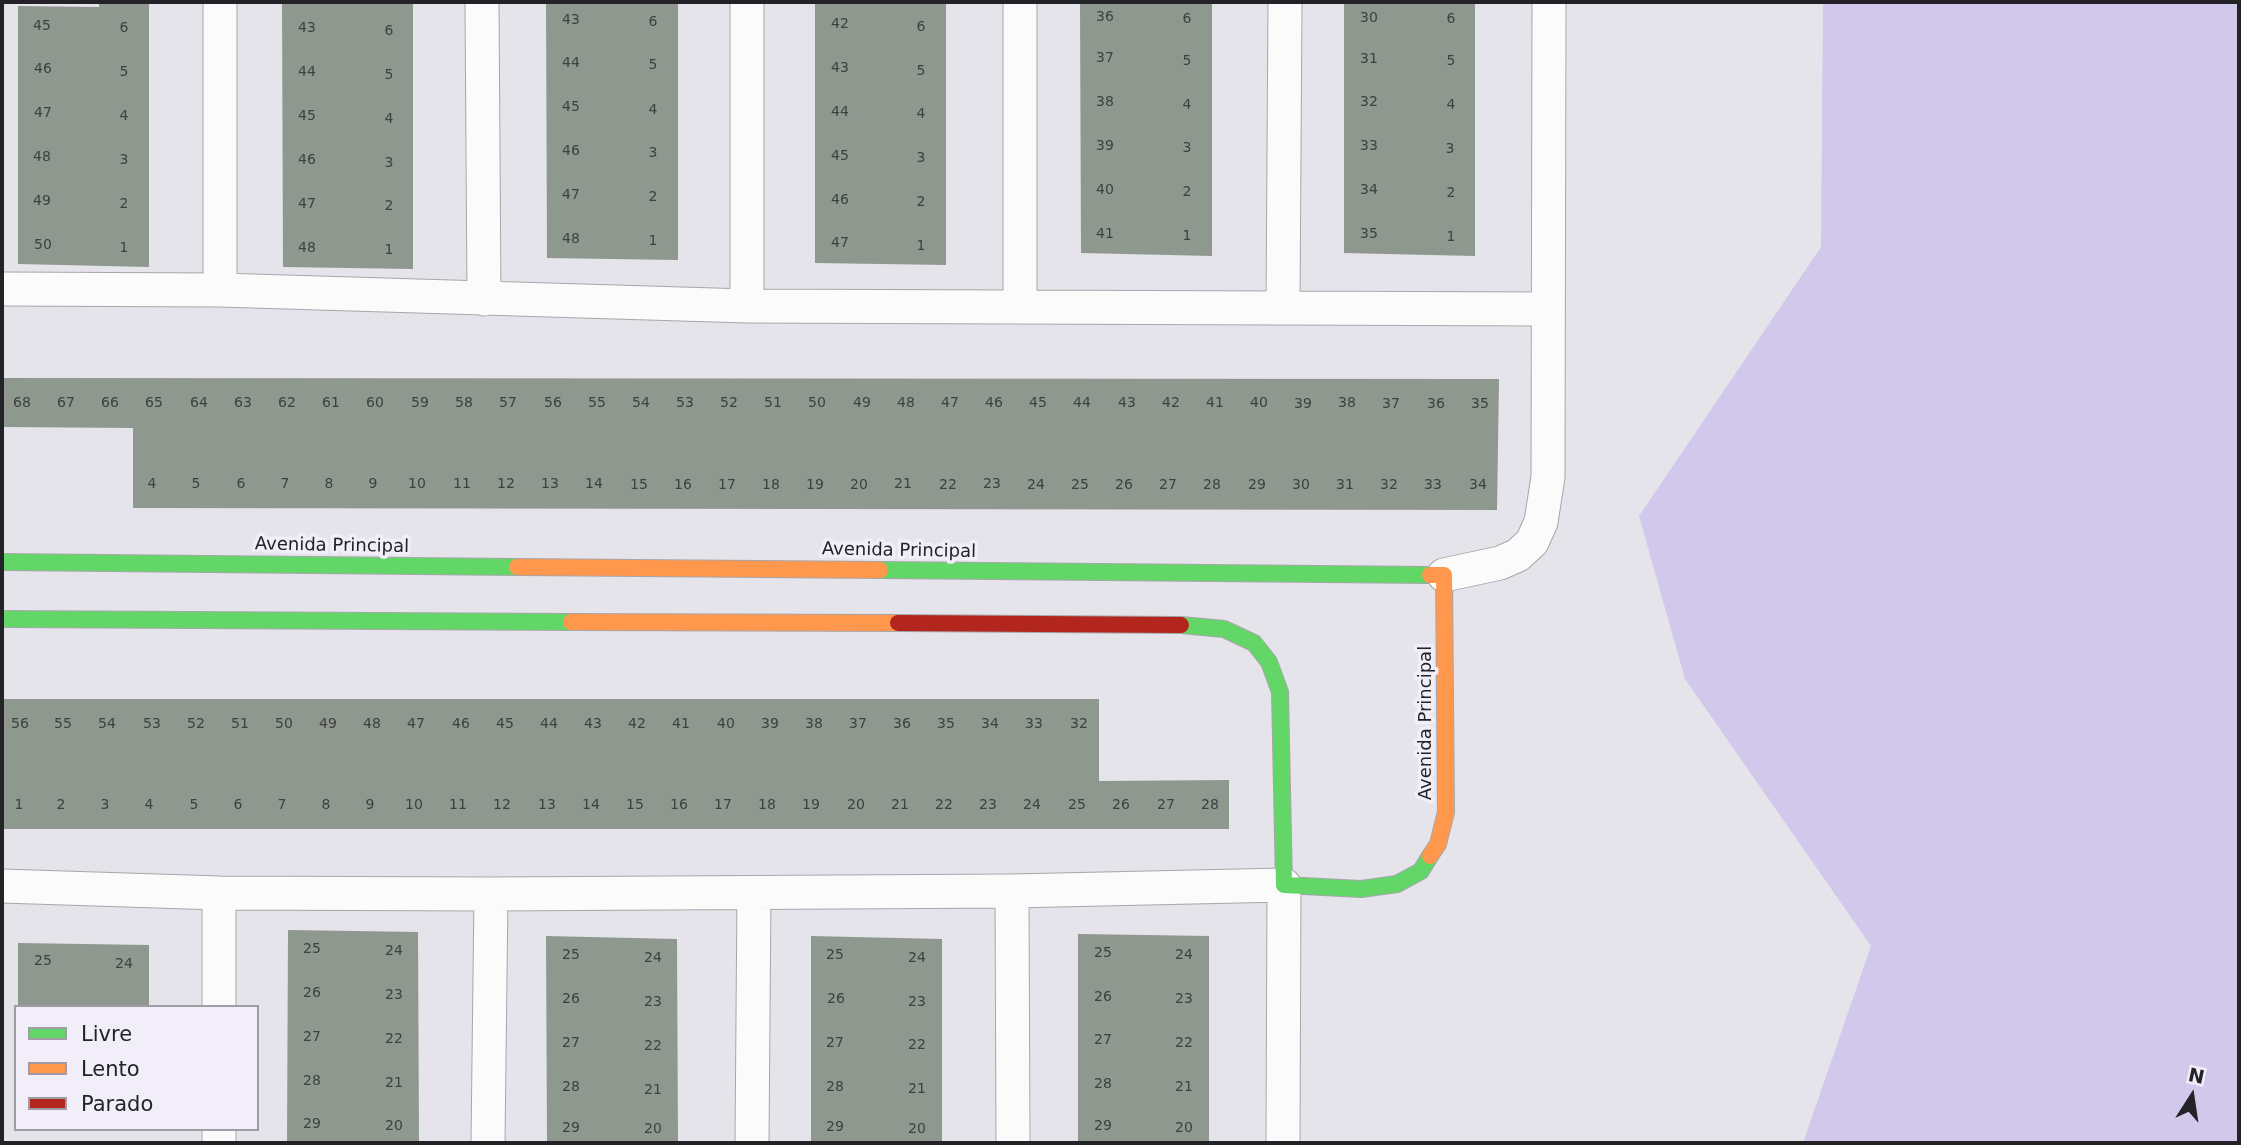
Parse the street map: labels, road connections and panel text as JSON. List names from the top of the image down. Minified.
{"streets":{"street":["Avenida Principal"]},"house_numbers":["36","30","6","6","43","6","42","45","6","6","43","6","37","31","5","5","44","5","43","46","5","5","44","5","38","32","4","4","45","4","44","47","4","4","45","4","39","33","3","3","46","3","45","48","3","3","46","3","40","34","2","2","47","2","46","49","2","2","47","2","41","35","1","1","48","1","47","50","1","1","48","1","68","67","66","65","64","63","62","61","60","59","58","57","56","55","54","53","52","51","50","49","48","47","46","45","44","43","42","41","40","38","39","37","36","35","4","5","6","7","8","9","10","11","12","13","14","21","23","15","16","17","18","19","20","22","24","25","26","27","28","29","30","31","32","33","34","56","55","54","53","52","51","50","49","48","47","46","45","44","43","42","41","40","39","38","37","36","35","34","33","32","1","2","3","4","5","6","7","8","9","10","11","12","13","14","15","16","17","18","19","20","21","22","23","24","25","26","27","28","25","24","25","25","25","24","24","24","25","24","26","23","26","26","26","23","23","23","27","22","27","27","27","22","22","22","28","21","28","28","28","21","21","21","29","20","29","29","29","20","20","20"],"legend":["Livre","Lento","Parado"],"north":"top"}
